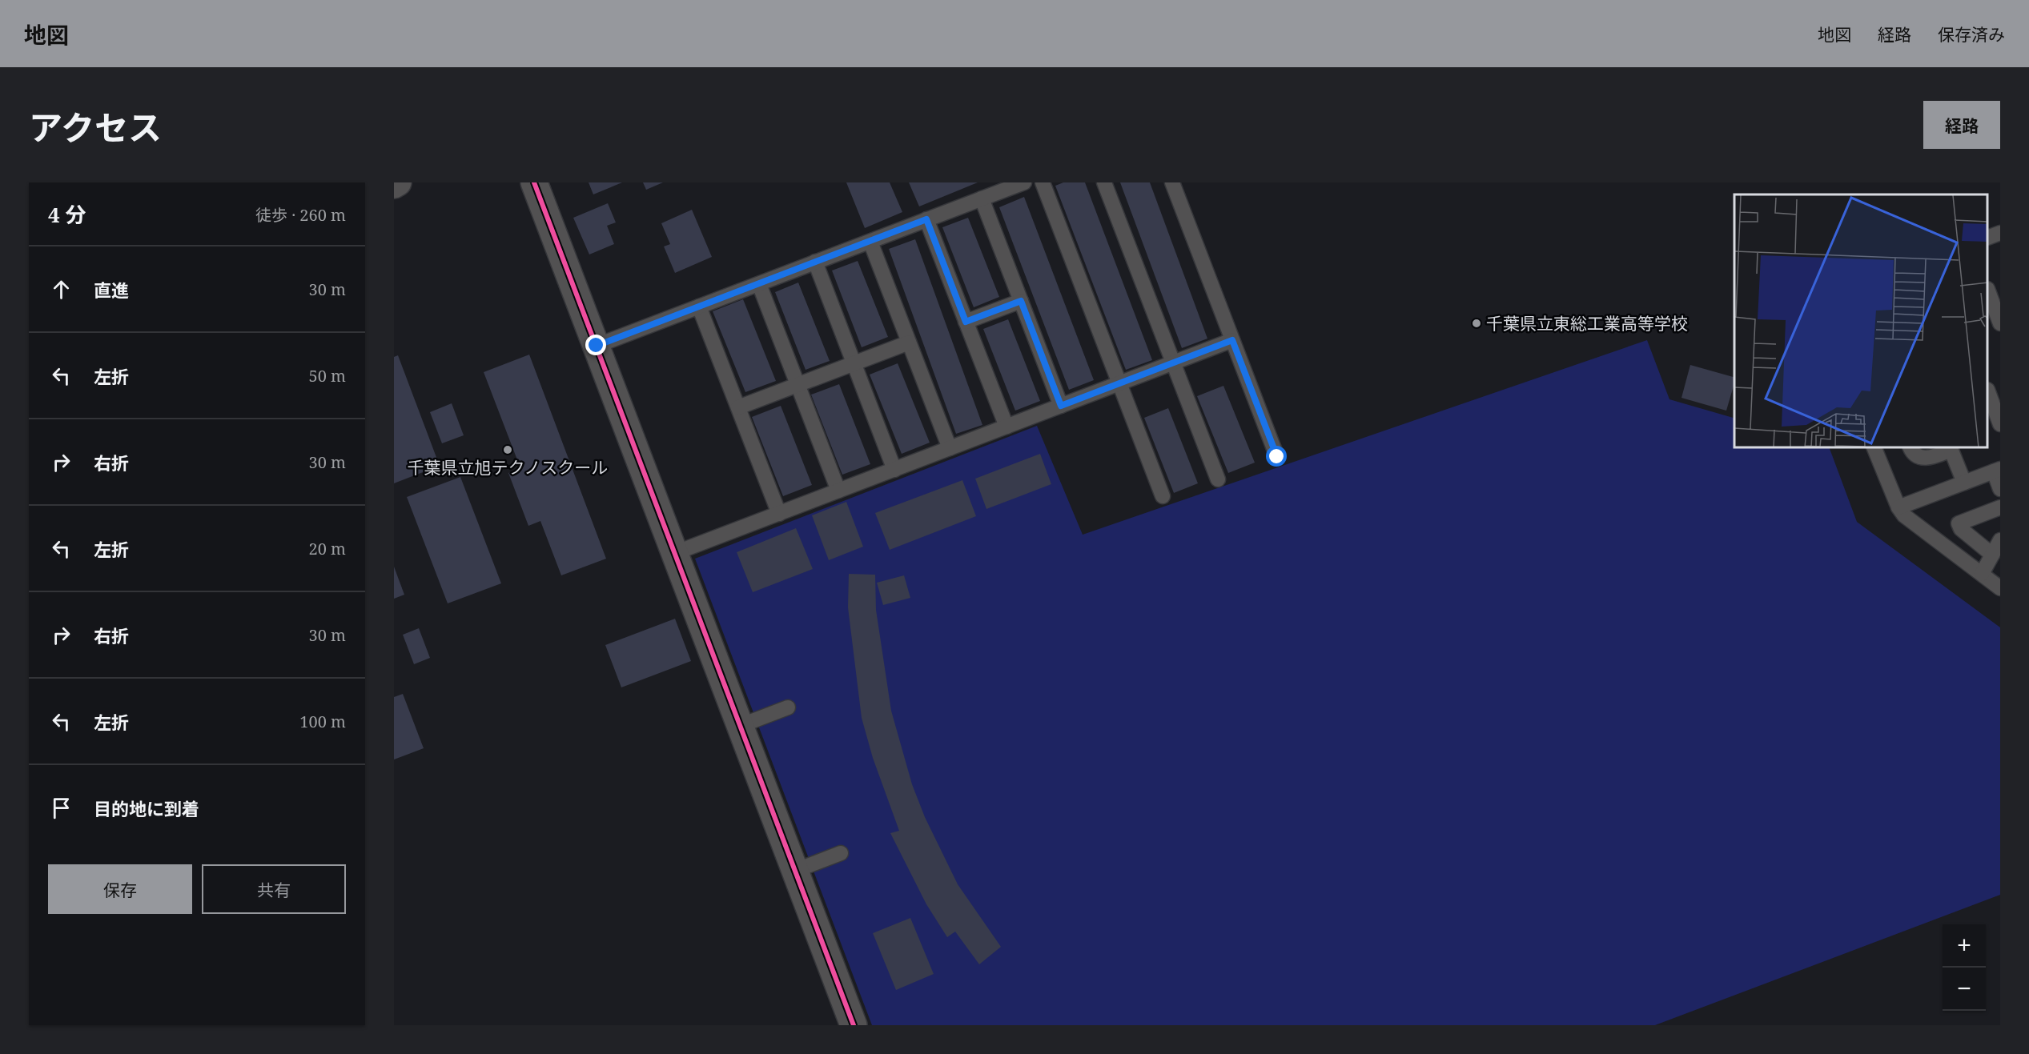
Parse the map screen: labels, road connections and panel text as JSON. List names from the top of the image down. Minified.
{"places":["千葉県立東総工業高等学校","千葉県立旭テクノスクール"],"page":{"header":"地図","nav":["地図","経路","保存済み"],"title":"アクセス","buttons":["経路",["保存","共有"]],"heading":["4 分","徒歩 · 260 m"],"list":[["直進","30 m"],["左折","50 m"],["右折","30 m"],["左折","20 m"],["右折","30 m"],["左折","100 m"],"目的地に到着"],"map_buttons":["+","−"]}}
